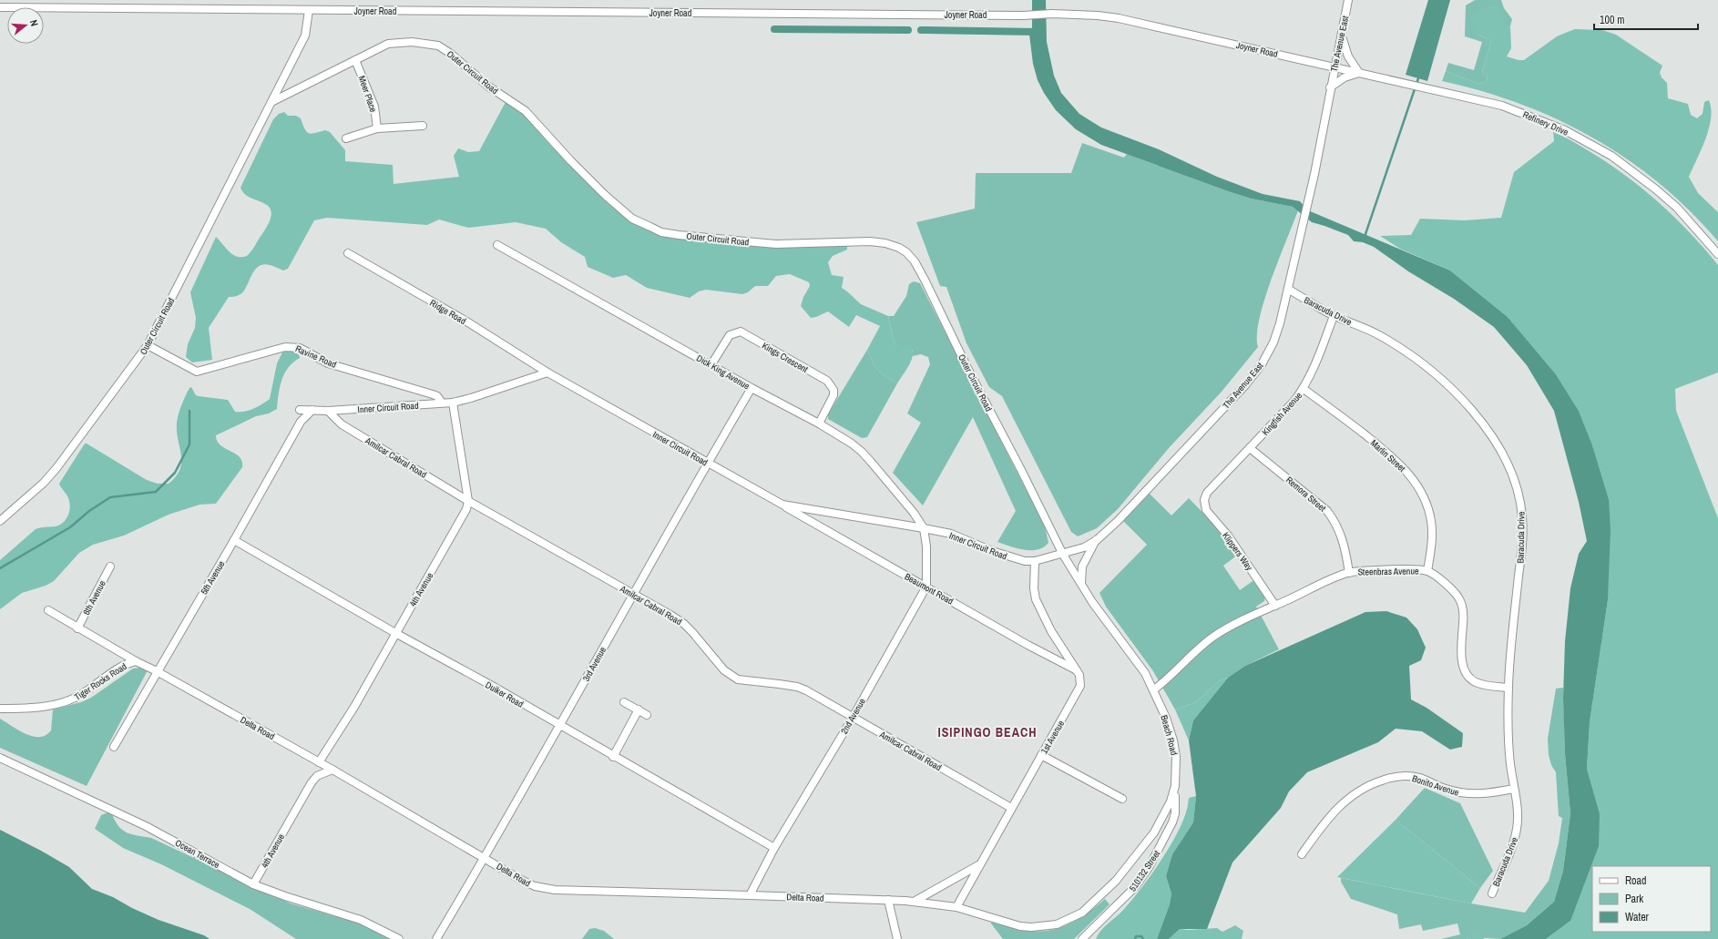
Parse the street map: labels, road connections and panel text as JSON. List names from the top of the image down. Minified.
{"streets":{"street":["Joyner Road","The Avenue East","Outer Circuit Road","Meer Place","Refinery Drive","Baracuda Drive","Ridge Road","Ravine Road","Kings Crescent","Dick King Avenue","Inner Circuit Road","Kingfish Avenue","Marlin Street","Amilcar Cabral Road","Remora Street","Klippers Way","Steenbras Avenue","5th Avenue","Beaumont Road","4th Avenue","6th Avenue","3rd Avenue","Tiger Rocks Road","Duiker Road","2nd Avenue","Delta Road","Beach Road","1st Avenue","Bonito Avenue","Ocean Terrace","510132 Street"]},"crossings":[["Joyner Road","The Avenue East"],["Joyner Road","Outer Circuit Road"],["Joyner Road","Refinery Drive"],["The Avenue East","Outer Circuit Road"],["The Avenue East","Refinery Drive"],["The Avenue East","Baracuda Drive"],["The Avenue East","Inner Circuit Road"],["The Avenue East","Beach Road"],["Outer Circuit Road","Meer Place"],["Outer Circuit Road","Ravine Road"],["Outer Circuit Road","Inner Circuit Road"],["Outer Circuit Road","Beach Road"],["Baracuda Drive","Kingfish Avenue"],["Baracuda Drive","Steenbras Avenue"],["Baracuda Drive","Bonito Avenue"],["Ridge Road","Inner Circuit Road"],["Ravine Road","Inner Circuit Road"],["Kings Crescent","Dick King Avenue"],["Dick King Avenue","Inner Circuit Road"],["Dick King Avenue","3rd Avenue"],["Dick King Avenue","2nd Avenue"],["Inner Circuit Road","Amilcar Cabral Road"],["Inner Circuit Road","5th Avenue"],["Inner Circuit Road","Beaumont Road"],["Inner Circuit Road","4th Avenue"],["Inner Circuit Road","3rd Avenue"],["Inner Circuit Road","2nd Avenue"],["Inner Circuit Road","Beach Road"],["Inner Circuit Road","1st Avenue"],["Kingfish Avenue","Marlin Street"],["Kingfish Avenue","Remora Street"],["Kingfish Avenue","Klippers Way"],["Marlin Street","Steenbras Avenue"],["Amilcar Cabral Road","4th Avenue"],["Amilcar Cabral Road","3rd Avenue"],["Amilcar Cabral Road","2nd Avenue"],["Amilcar Cabral Road","1st Avenue"],["Remora Street","Steenbras Avenue"],["Klippers Way","Steenbras Avenue"],["Steenbras Avenue","Beach Road"],["5th Avenue","Duiker Road"],["5th Avenue","Delta Road"],["Beaumont Road","2nd Avenue"],["Beaumont Road","1st Avenue"],["4th Avenue","Duiker Road"],["4th Avenue","Delta Road"],["4th Avenue","Ocean Terrace"],["6th Avenue","Delta Road"],["3rd Avenue","Duiker Road"],["3rd Avenue","Delta Road"],["Tiger Rocks Road","Delta Road"],["Duiker Road","2nd Avenue"],["2nd Avenue","Delta Road"],["Delta Road","Beach Road"],["Delta Road","1st Avenue"],["Beach Road","510132 Street"]],"districts":["ISIPINGO BEACH"],"legend":["Road","Park","Water"],"scale_bar":"100 m","north":"right"}
